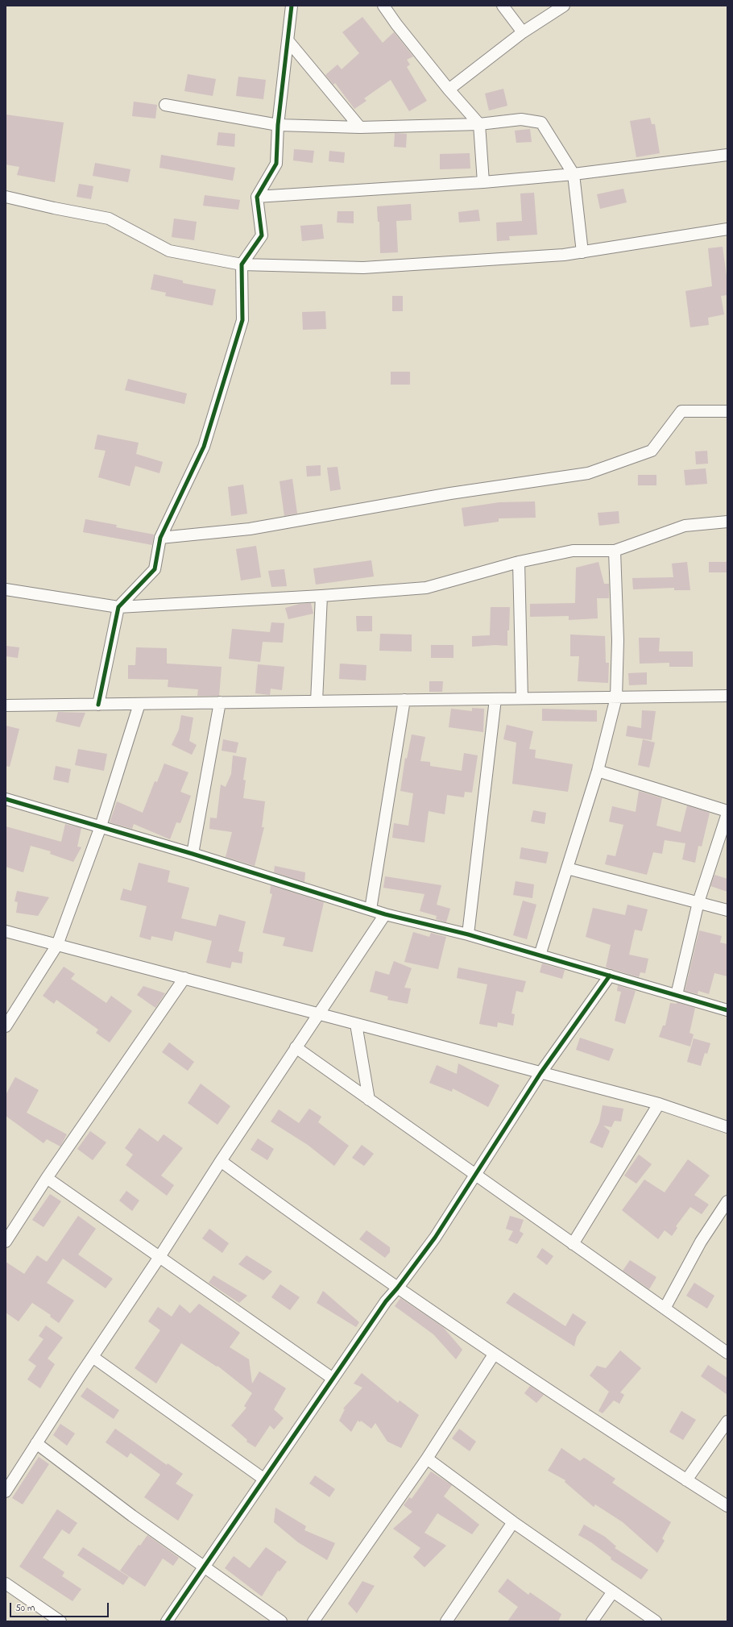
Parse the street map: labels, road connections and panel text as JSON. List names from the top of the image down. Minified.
{"scale_bar":"50 m"}
